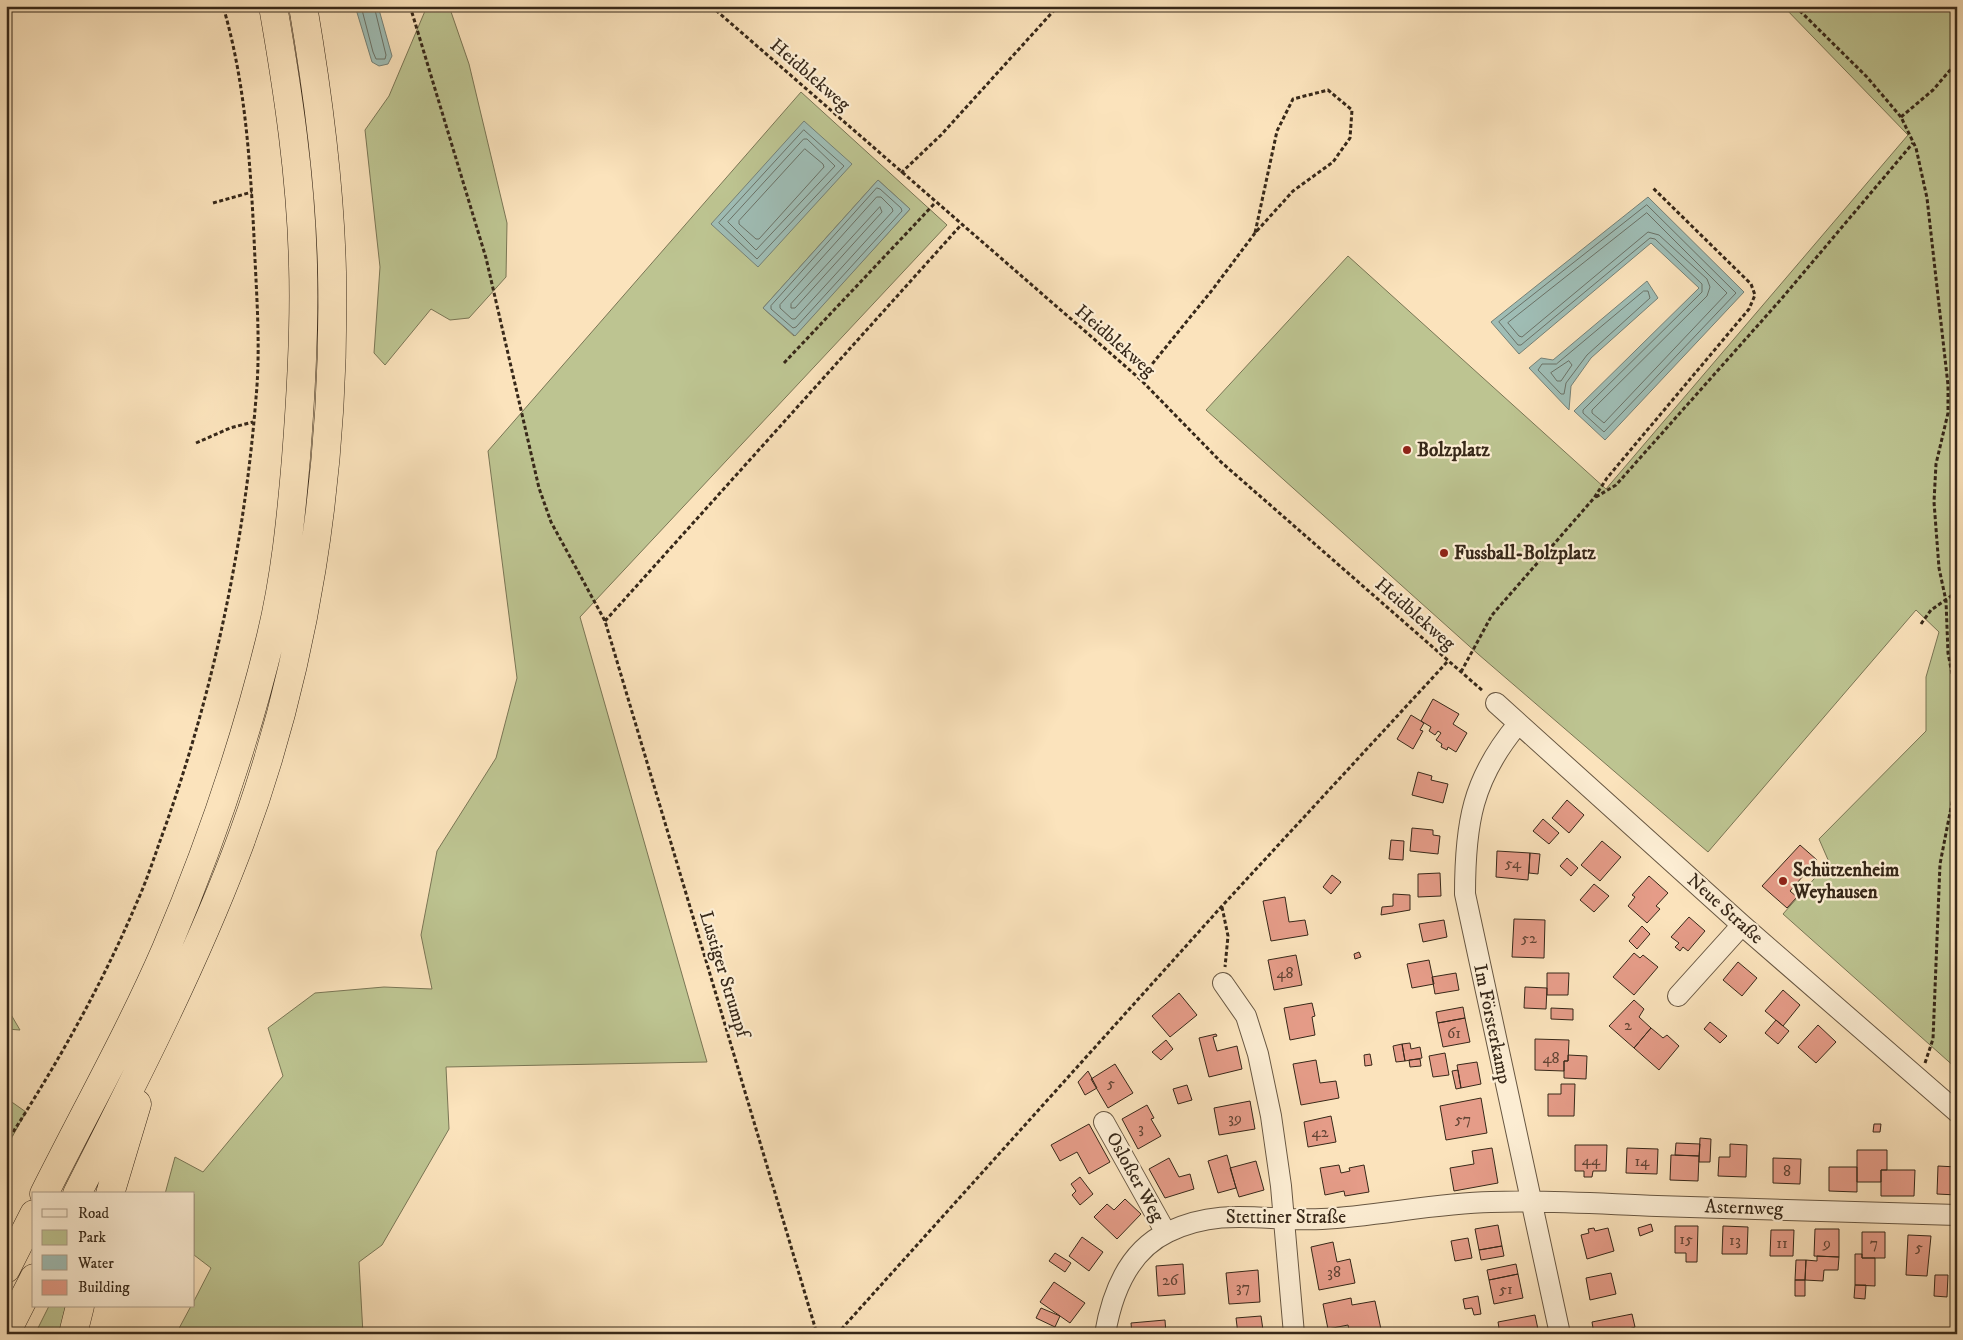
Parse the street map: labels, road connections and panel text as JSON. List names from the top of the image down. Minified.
{"streets":{"street":["Neue Straße","Im Försterkamp","Osloßer Weg","Asternweg","Stettiner Straße"],"path":["Heidblekweg","Lustiger Strumpf"]},"crossings":[["Heidblekweg","Neue Straße"],["Neue Straße","Im Försterkamp"],["Im Försterkamp","Asternweg"],["Im Försterkamp","Stettiner Straße"],["Osloßer Weg","Stettiner Straße"],["Asternweg","Stettiner Straße"]],"places":["Bolzplatz","Fussball-Bolzplatz","Schützenheim Weyhausen"],"house_numbers":["54","52","48","2","61","48","5","39","57","3","42","44","14","8","15","13","11","9","7","5","38","26","37","51"],"legend":["Road","Park","Water","Building"]}
